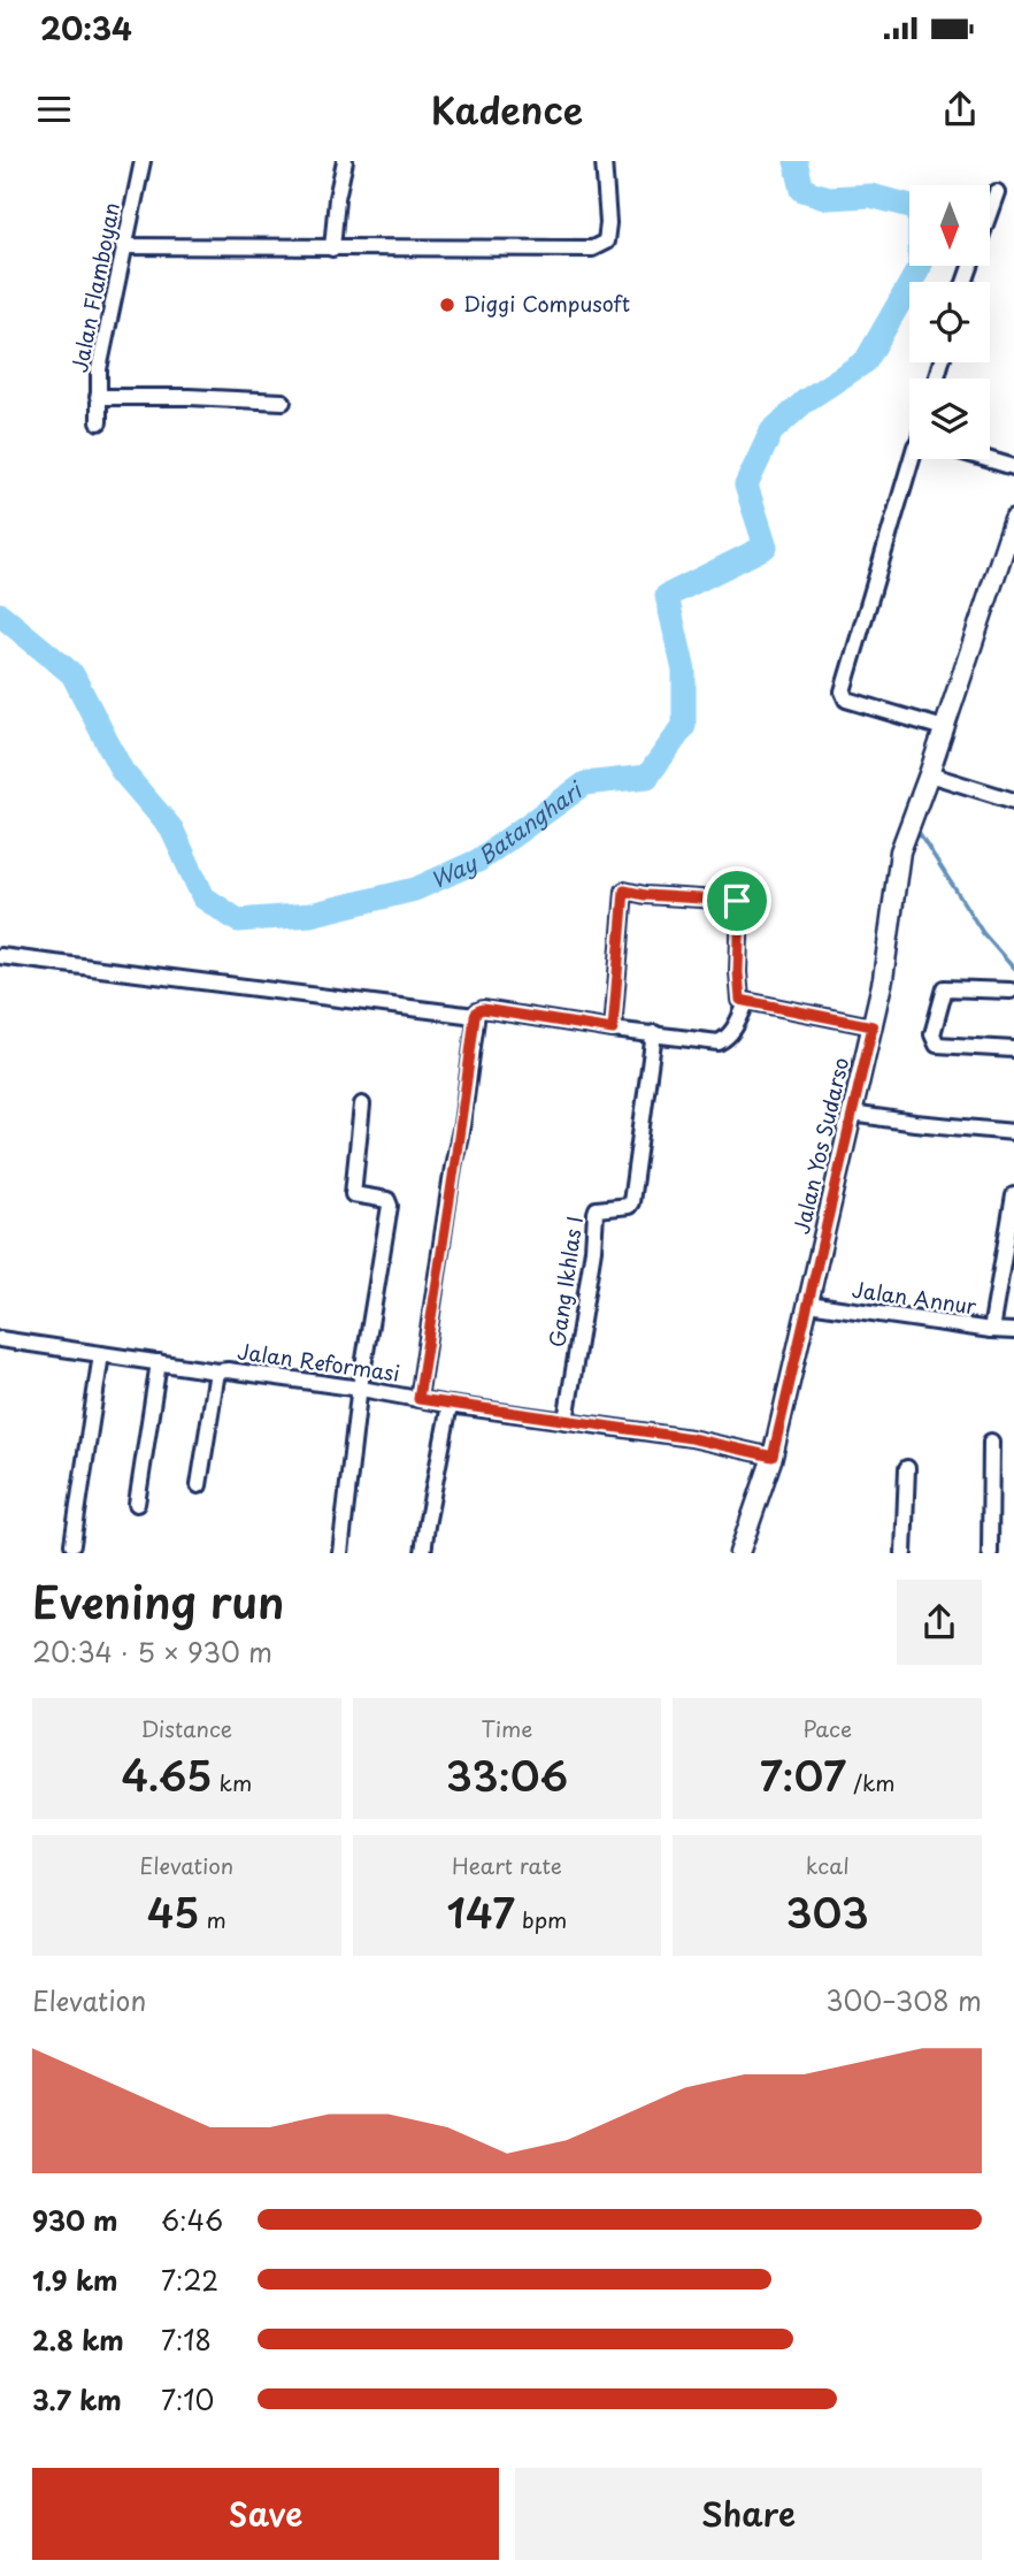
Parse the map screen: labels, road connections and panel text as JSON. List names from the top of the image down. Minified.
{"streets":{"street":["Jalan Flamboyan","Jalan Yos Sudarso","Gang Ikhlas I","Jalan Annur","Jalan Reformasi"]},"crossings":[["Jalan Yos Sudarso","Jalan Annur"],["Jalan Yos Sudarso","Jalan Reformasi"],["Gang Ikhlas I","Jalan Reformasi"]],"water":["Way Batanghari"],"places":["Diggi Compusoft"],"north":"bottom","page":{"status":"20:34","header":"Kadence","heading":["Evening run","20:34 · 5 × 930 m"],"stats":[["Distance","4.65 km"],["Time","33:06"],["Pace","7:07 /km"],["Elevation","45 m"],["Heart rate","147 bpm"],["kcal","303"]],"chart":["Elevation","300–308 m"],"list":[{"name":"930 m","note":"6:46"},{"name":"1.9 km","note":"7:22"},{"name":"2.8 km","note":"7:18"},{"name":"3.7 km","note":"7:10"}],"buttons":["Save","Share"]}}
